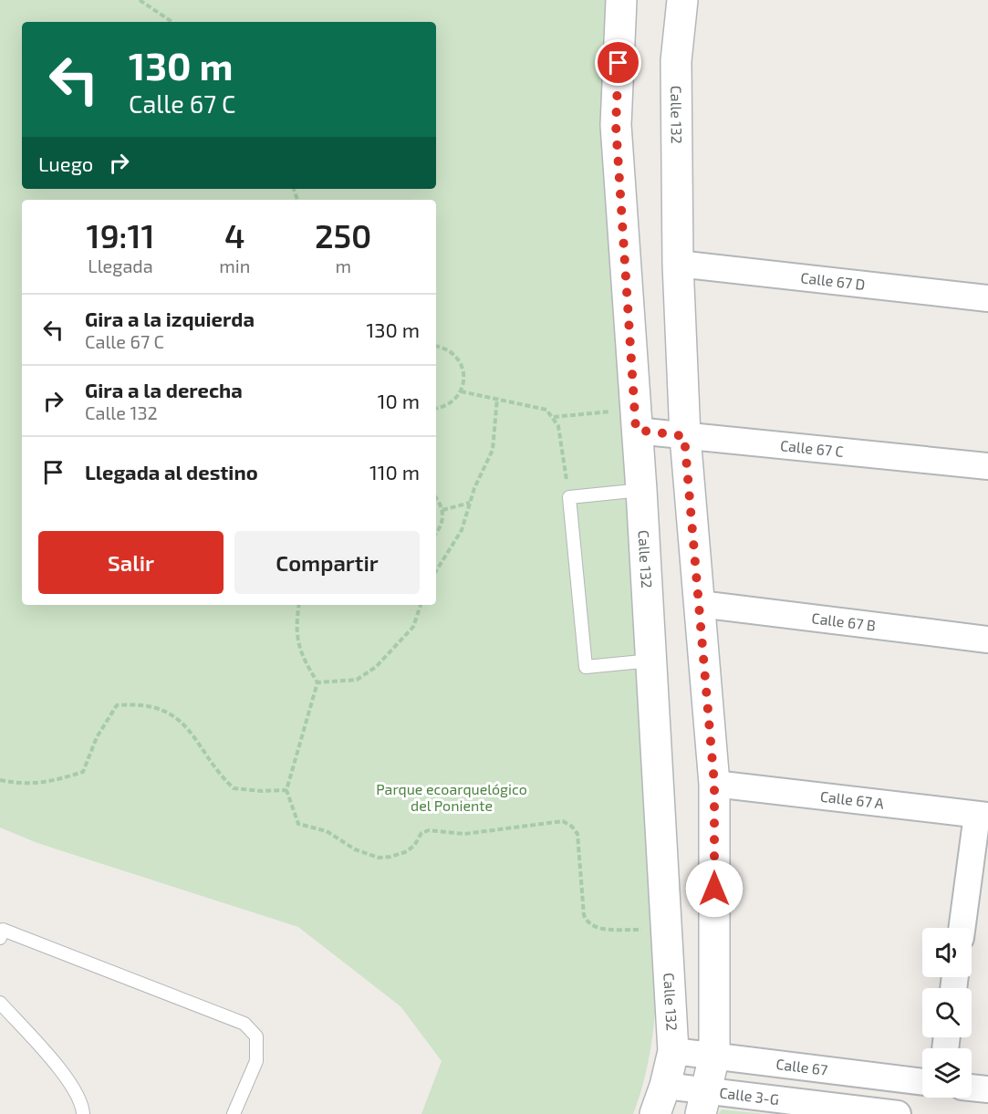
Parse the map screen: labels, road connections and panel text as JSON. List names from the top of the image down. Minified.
{"streets":{"street":["Calle 132","Calle 67 D","Calle 67 C","Calle 67 B","Calle 67 A","Calle 67","Calle 3-G"]},"crossings":[["Calle 132","Calle 67 D"],["Calle 132","Calle 67 C"],["Calle 132","Calle 67 B"],["Calle 132","Calle 67 A"],["Calle 132","Calle 67"],["Calle 132","Calle 3-G"]],"parks":["Parque ecoarquelógico del Poniente"],"page":{"turn":["130 m","Calle 67 C"],"then":"Luego","eta":["19:11","Llegada","4","min","250","m"],"list":[{"name":"Gira a la izquierda","note":"Calle 67 C","value":"130 m"},{"name":"Gira a la derecha","note":"Calle 132","value":"10 m"},{"name":"Llegada al destino","value":"110 m"}],"buttons":["Salir","Compartir"]}}
